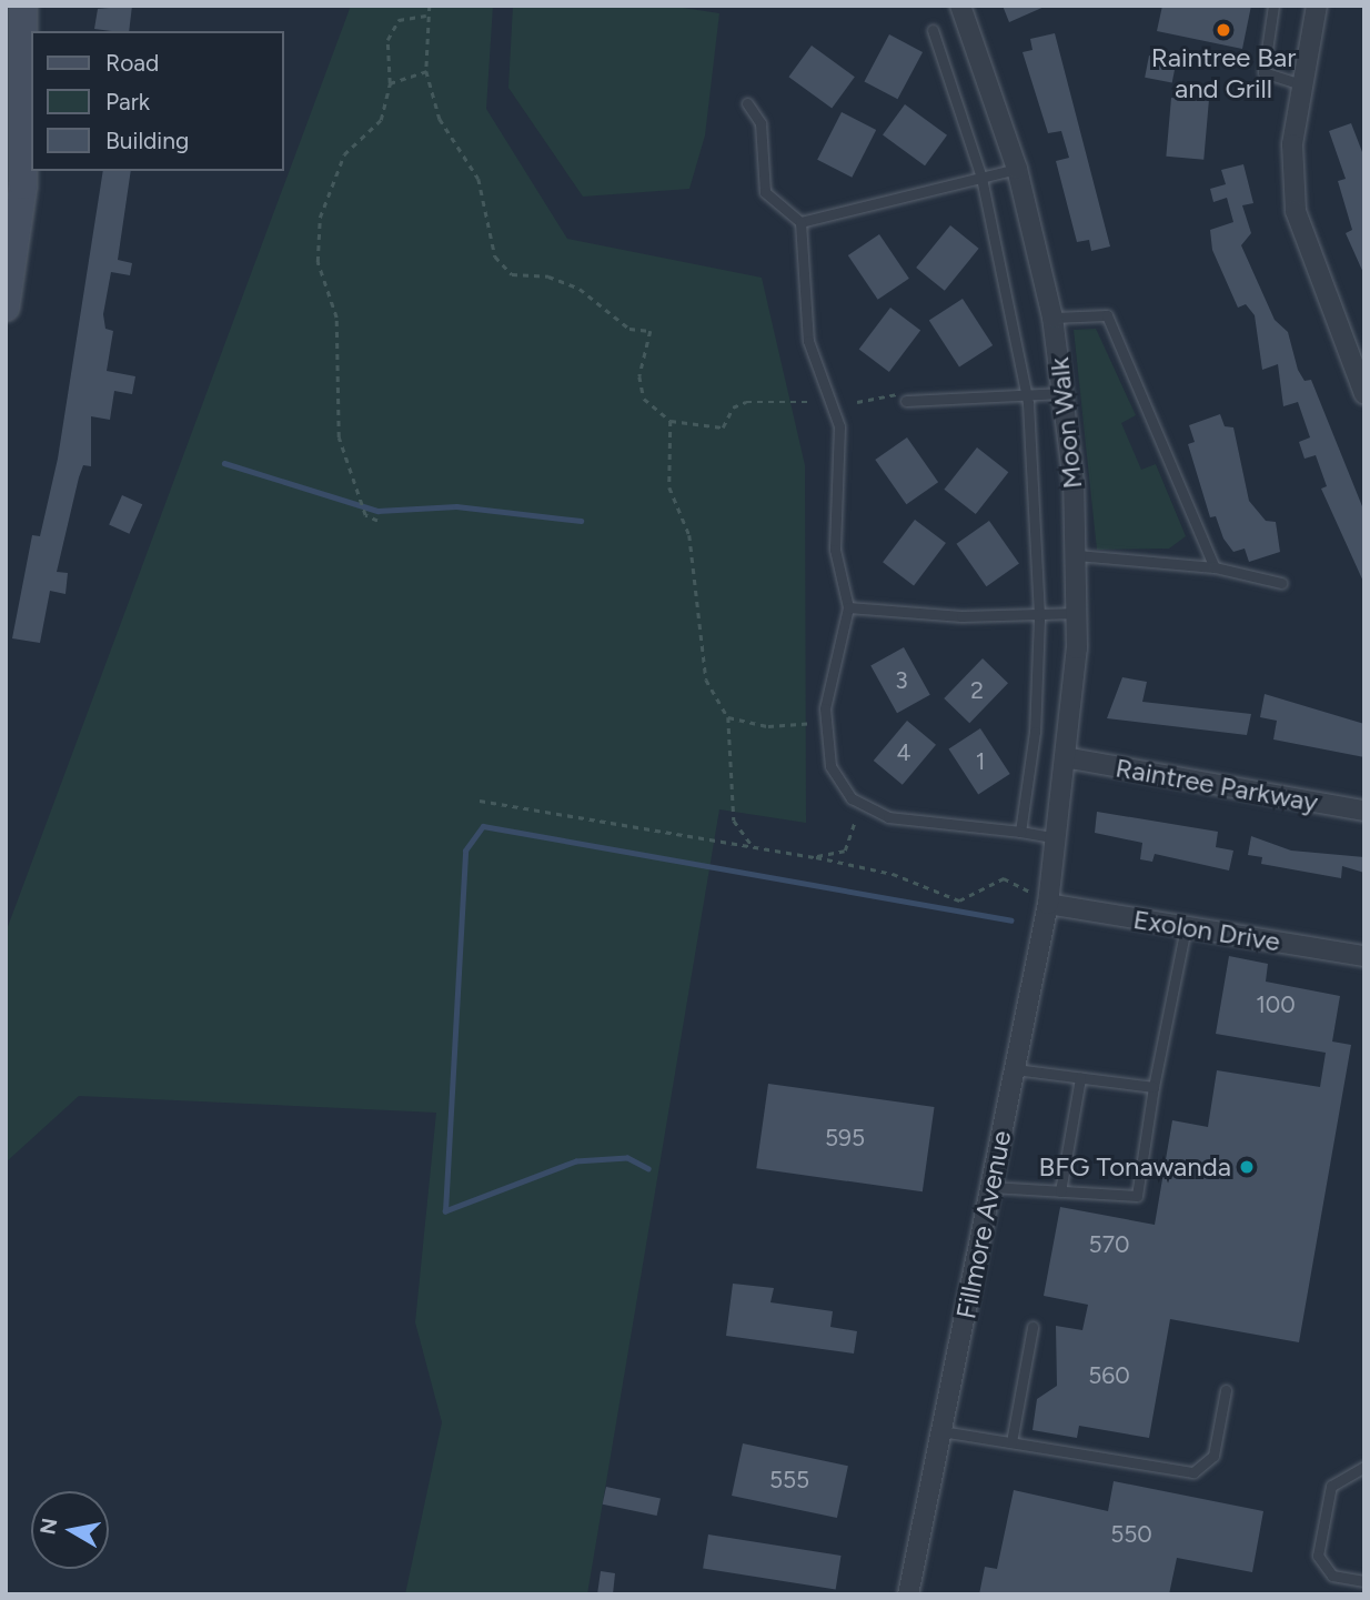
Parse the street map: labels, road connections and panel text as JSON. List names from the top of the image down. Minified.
{"streets":{"street":["Moon Walk","Raintree Parkway","Exolon Drive","Fillmore Avenue"]},"crossings":[["Moon Walk","Raintree Parkway"],["Moon Walk","Fillmore Avenue"],["Exolon Drive","Fillmore Avenue"]],"places":["Raintree Bar and Grill","BFG Tonawanda"],"house_numbers":["3","2","4","1","100","595","570","560","555","550"],"legend":["Road","Park","Building"],"north":"left"}
